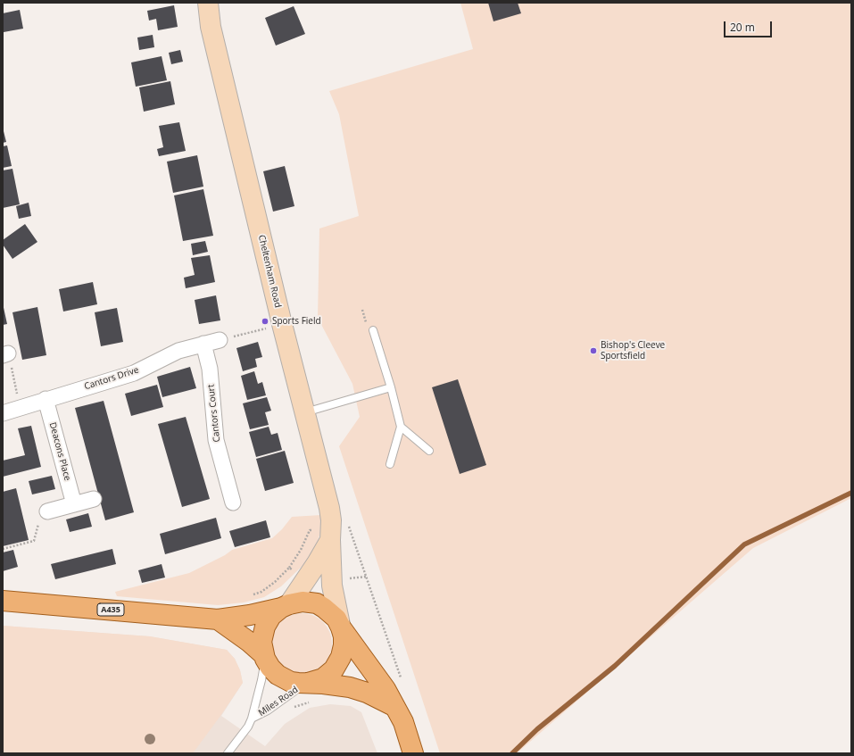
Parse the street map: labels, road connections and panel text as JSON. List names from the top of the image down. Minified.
{"streets":{"main road":["A435"],"street":["Cheltenham Road","Cantors Drive","Cantors Court","Deacons Place"],"lane":["Miles Road"]},"crossings":[["Cheltenham Road","A435"],["Cheltenham Road","Miles Road"],["Cantors Drive","Cantors Court"],["Cantors Drive","Deacons Place"],["A435","Miles Road"]],"places":["Sports Field","Bishop's Cleeve Sportsfield"],"scale_bar":"20 m"}
